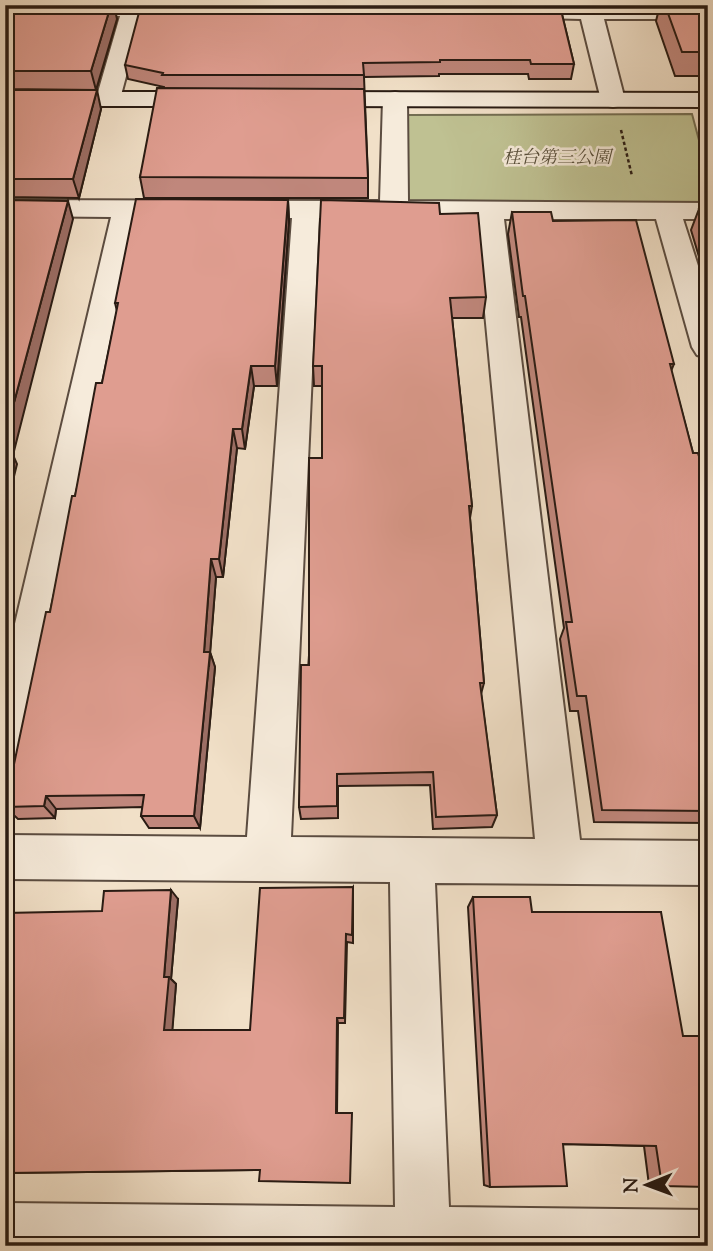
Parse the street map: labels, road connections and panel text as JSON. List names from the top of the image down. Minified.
{"parks":["桂台第三公園"],"north":"left"}
